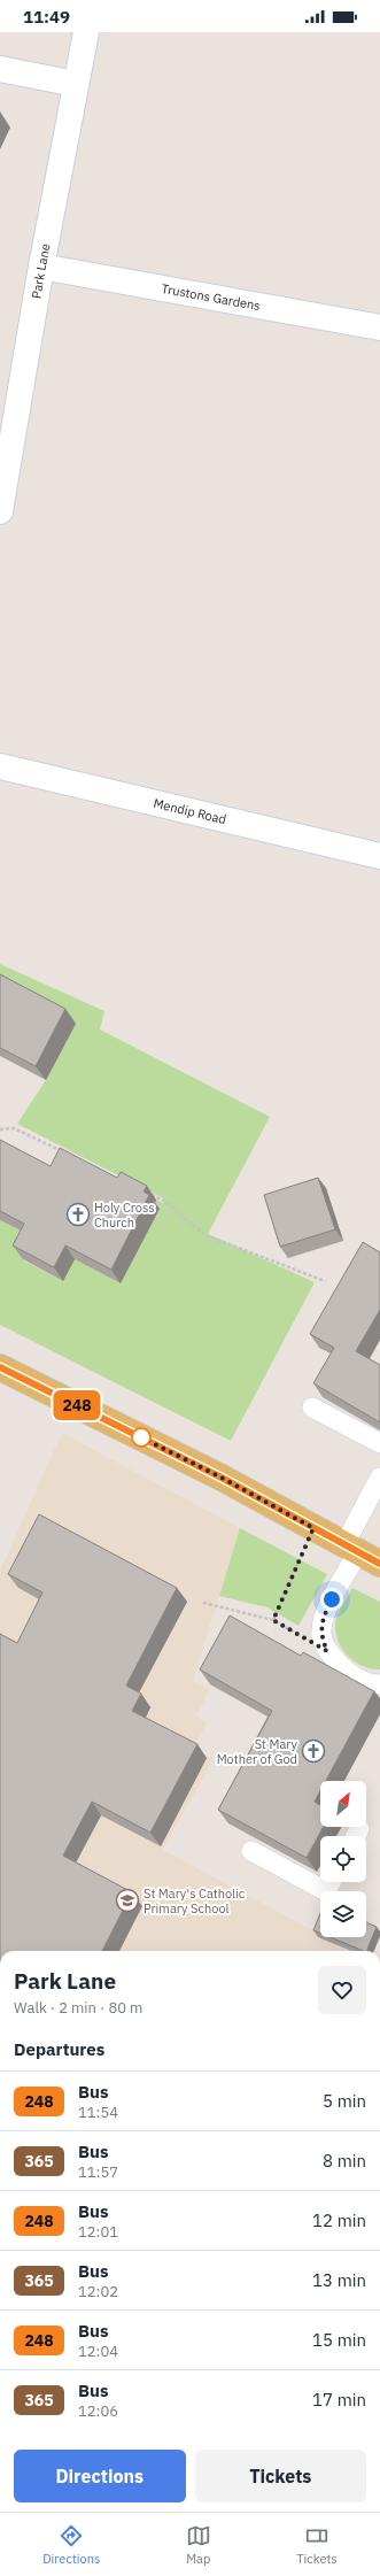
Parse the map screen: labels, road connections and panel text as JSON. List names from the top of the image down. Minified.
{"streets":{"street":["Park Lane","Trustons Gardens","Mendip Road"]},"crossings":[["Park Lane","Trustons Gardens"]],"places":{"church":["Holy Cross Church","St Mary Mother of God"],"school or university":["St Mary's Catholic Primary School"]},"lines":["bus line 248"],"north":"top right","page":{"status":"11:49","on_map":"248","heading":[["Park Lane","Walk · 2 min · 80 m"],"Departures"],"list":[{"mark":"248","name":"Bus","note":"11:54","value":"5 min"},{"mark":"365","name":"Bus","note":"11:57","value":"8 min"},{"mark":"248","name":"Bus","note":"12:01","value":"12 min"},{"mark":"365","name":"Bus","note":"12:02","value":"13 min"},{"mark":"248","name":"Bus","note":"12:04","value":"15 min"},{"mark":"365","name":"Bus","note":"12:06","value":"17 min"}],"buttons":["Directions","Tickets"],"tabs":["Directions","Map","Tickets"]}}
